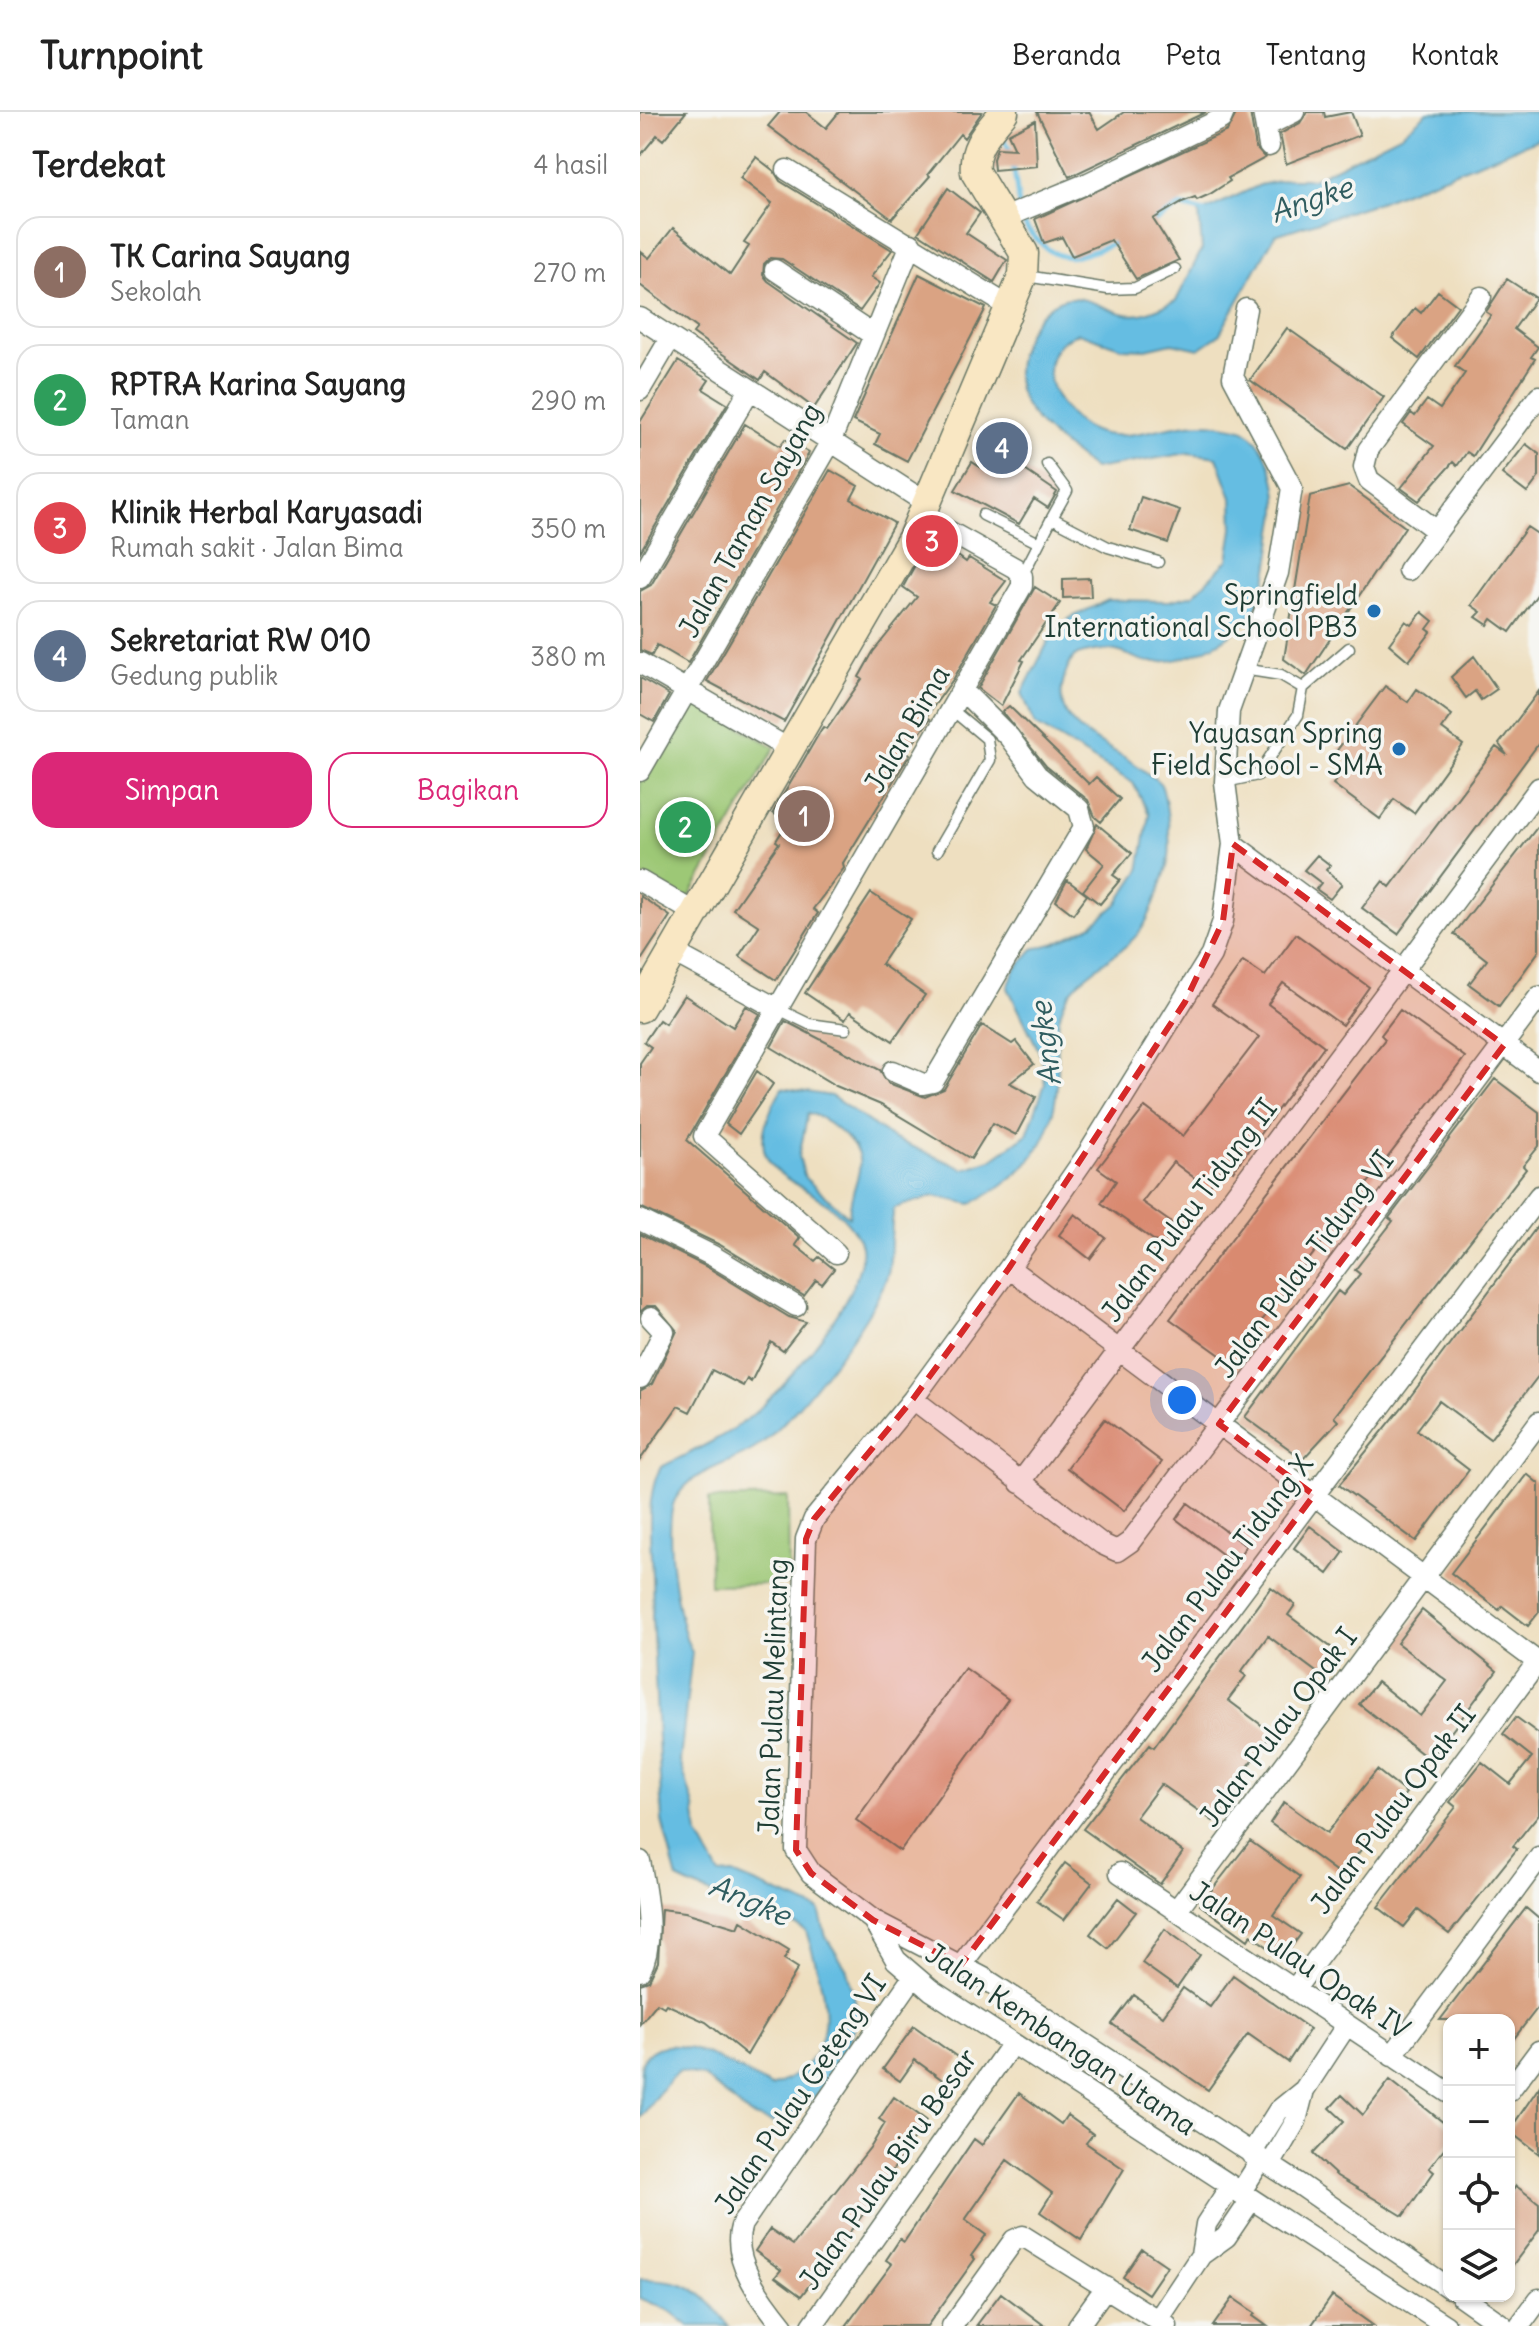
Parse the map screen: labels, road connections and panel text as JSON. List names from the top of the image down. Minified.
{"streets":{"street":["Jalan Taman Sayang","Jalan Bima","Jalan Pulau Tidung II","Jalan Pulau Tidung VI","Jalan Pulau Tidung X","Jalan Pulau Melintang","Jalan Pulau Opak I","Jalan Pulau Opak II","Jalan Pulau Opak IV","Jalan Kembangan Utama","Jalan Pulau Geteng VI","Jalan Pulau Biru Besar"]},"crossings":[["Jalan Pulau Tidung II","Jalan Pulau Tidung VI"],["Jalan Pulau Tidung X","Jalan Kembangan Utama"],["Jalan Pulau Melintang","Jalan Kembangan Utama"],["Jalan Pulau Opak I","Jalan Pulau Opak IV"],["Jalan Pulau Opak II","Jalan Pulau Opak IV"],["Jalan Kembangan Utama","Jalan Pulau Geteng VI"],["Jalan Kembangan Utama","Jalan Pulau Biru Besar"]],"water":["Angke"],"places":["Springfield International School PB3","Yayasan Spring Field School - SMA"],"page":{"header":"Turnpoint","nav":["Beranda","Peta","Tentang","Kontak"],"heading":["Terdekat","4 hasil"],"list":[{"mark":"1","name":"TK Carina Sayang","note":"Sekolah","value":"270 m"},{"mark":"2","name":"RPTRA Karina Sayang","note":"Taman","value":"290 m"},{"mark":"3","name":"Klinik Herbal Karyasadi","note":"Rumah sakit · Jalan Bima","value":"350 m"},{"mark":"4","name":"Sekretariat RW 010","note":"Gedung publik","value":"380 m"}],"pins":["4","3","1","2"],"buttons":["Simpan","Bagikan"],"map_buttons":["+","−"]}}
